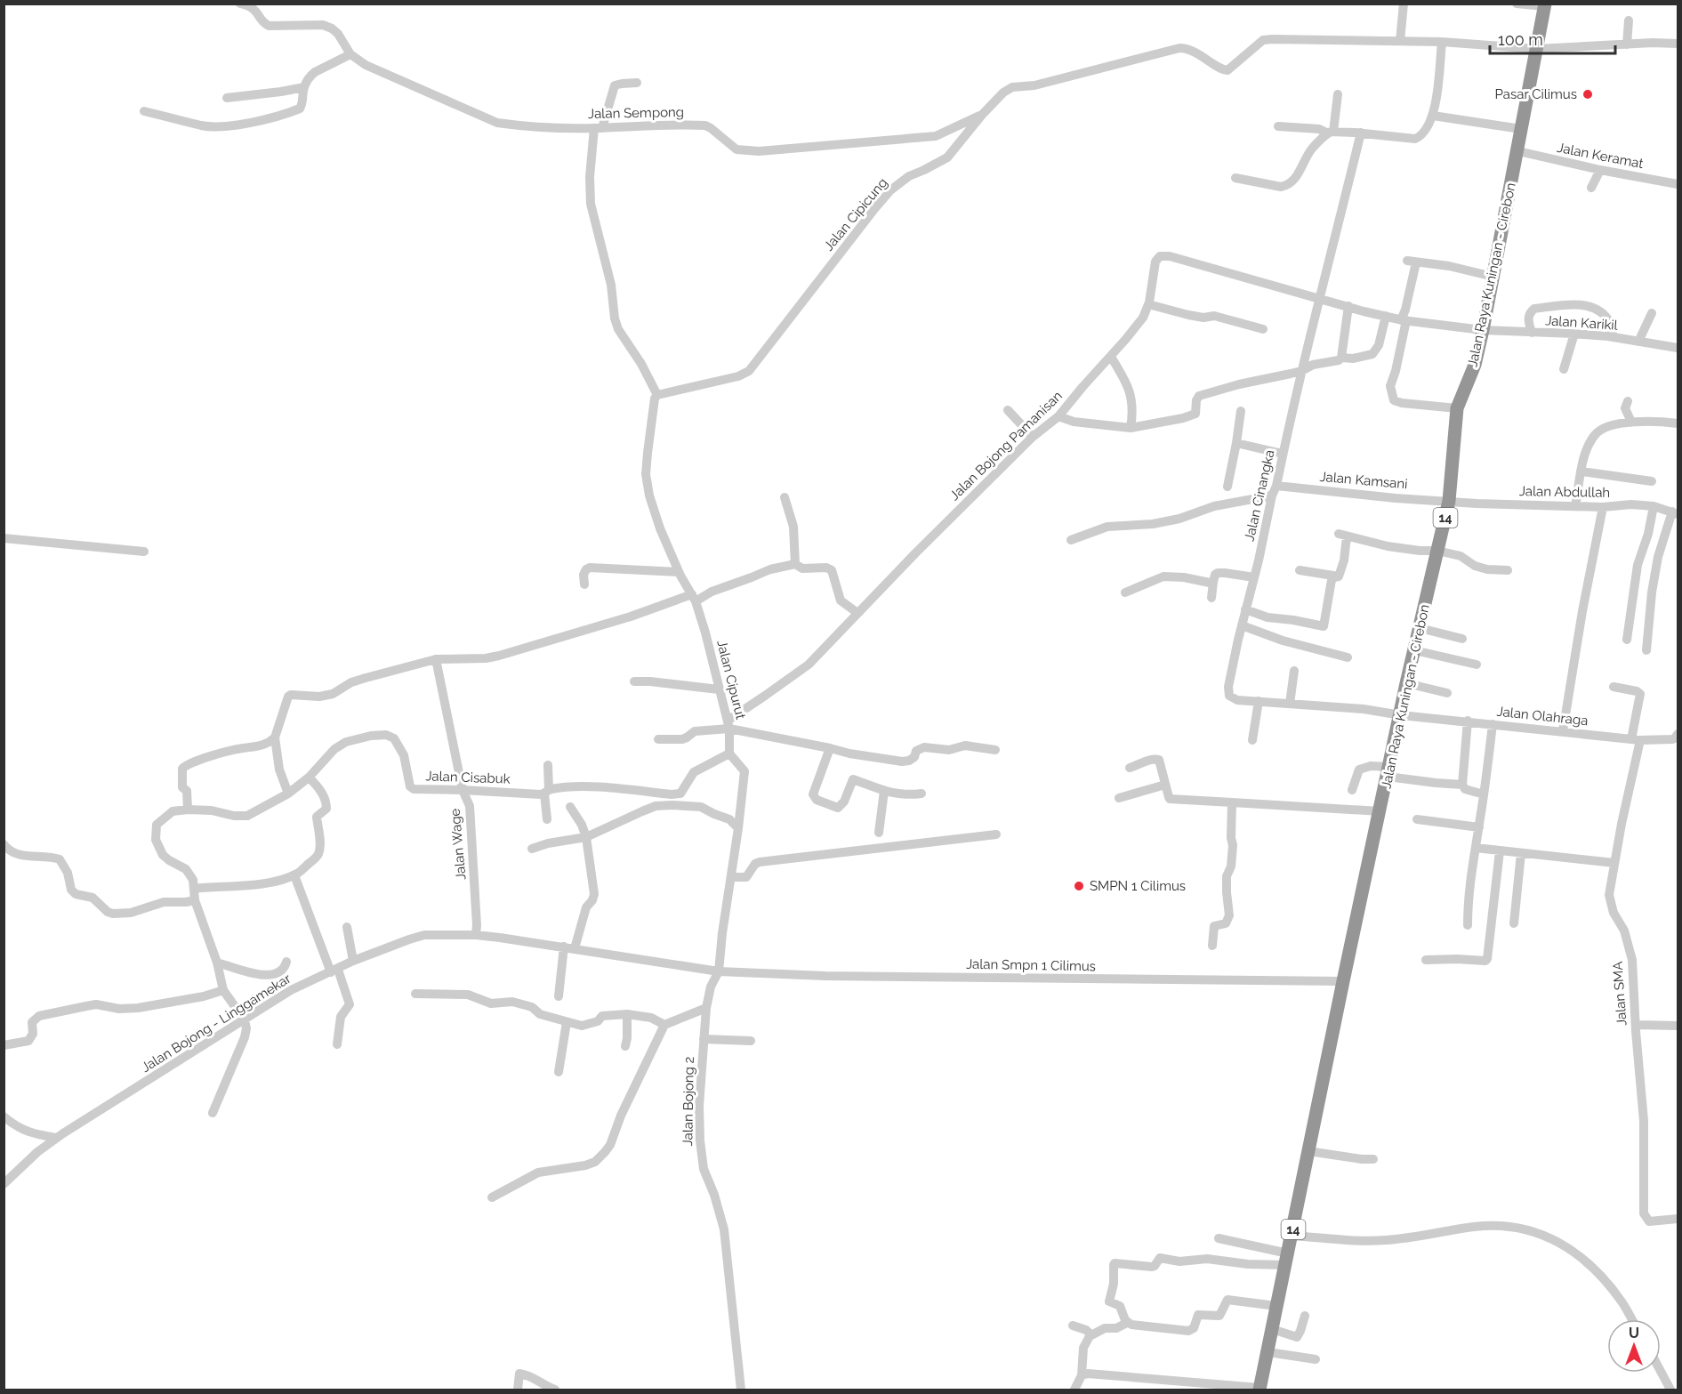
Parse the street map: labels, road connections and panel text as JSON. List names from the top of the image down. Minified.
{"streets":{"highway":["Jalan Raya Kuningan - Cirebon","14"],"street":["Jalan Sempong","Jalan Keramat","Jalan Cipicung","Jalan Karikil","Jalan Bojong Pamanisan","Jalan Kamsani","Jalan Abdullah","Jalan Cinangka","Jalan Cipurut","Jalan Olahraga","Jalan Cisabuk","Jalan Wage","Jalan Smpn 1 Cilimus","Jalan SMA","Jalan Bojong - Linggamekar","Jalan Bojong 2"]},"crossings":[["Jalan Sempong","Jalan Cipicung"],["Jalan Keramat","Jalan Raya Kuningan - Cirebon"],["Jalan Cipicung","Jalan Cipurut"],["Jalan Raya Kuningan - Cirebon","Jalan Karikil"],["Jalan Raya Kuningan - Cirebon","Jalan Bojong Pamanisan"],["Jalan Raya Kuningan - Cirebon","Jalan Kamsani"],["Jalan Raya Kuningan - Cirebon","Jalan Abdullah"],["Jalan Raya Kuningan - Cirebon","Jalan Cinangka"],["Jalan Raya Kuningan - Cirebon","Jalan Olahraga"],["Jalan Raya Kuningan - Cirebon","Jalan Smpn 1 Cilimus"],["Jalan Karikil","Jalan Bojong Pamanisan"],["Jalan Bojong Pamanisan","Jalan Cinangka"],["Jalan Bojong Pamanisan","Jalan Cipurut"],["Jalan Kamsani","Jalan Abdullah"],["Jalan Kamsani","Jalan Cinangka"],["Jalan Cinangka","Jalan Olahraga"],["Jalan Cipurut","Jalan Cisabuk"],["Jalan Olahraga","Jalan SMA"],["Jalan Cisabuk","Jalan Wage"],["Jalan Wage","Jalan Bojong - Linggamekar"],["Jalan Smpn 1 Cilimus","Jalan Bojong - Linggamekar"],["Jalan Smpn 1 Cilimus","Jalan Bojong 2"],["Jalan Bojong - Linggamekar","Jalan Bojong 2"]],"places":["Pasar Cilimus","SMPN 1 Cilimus"],"scale_bar":"100 m","north":"top"}
